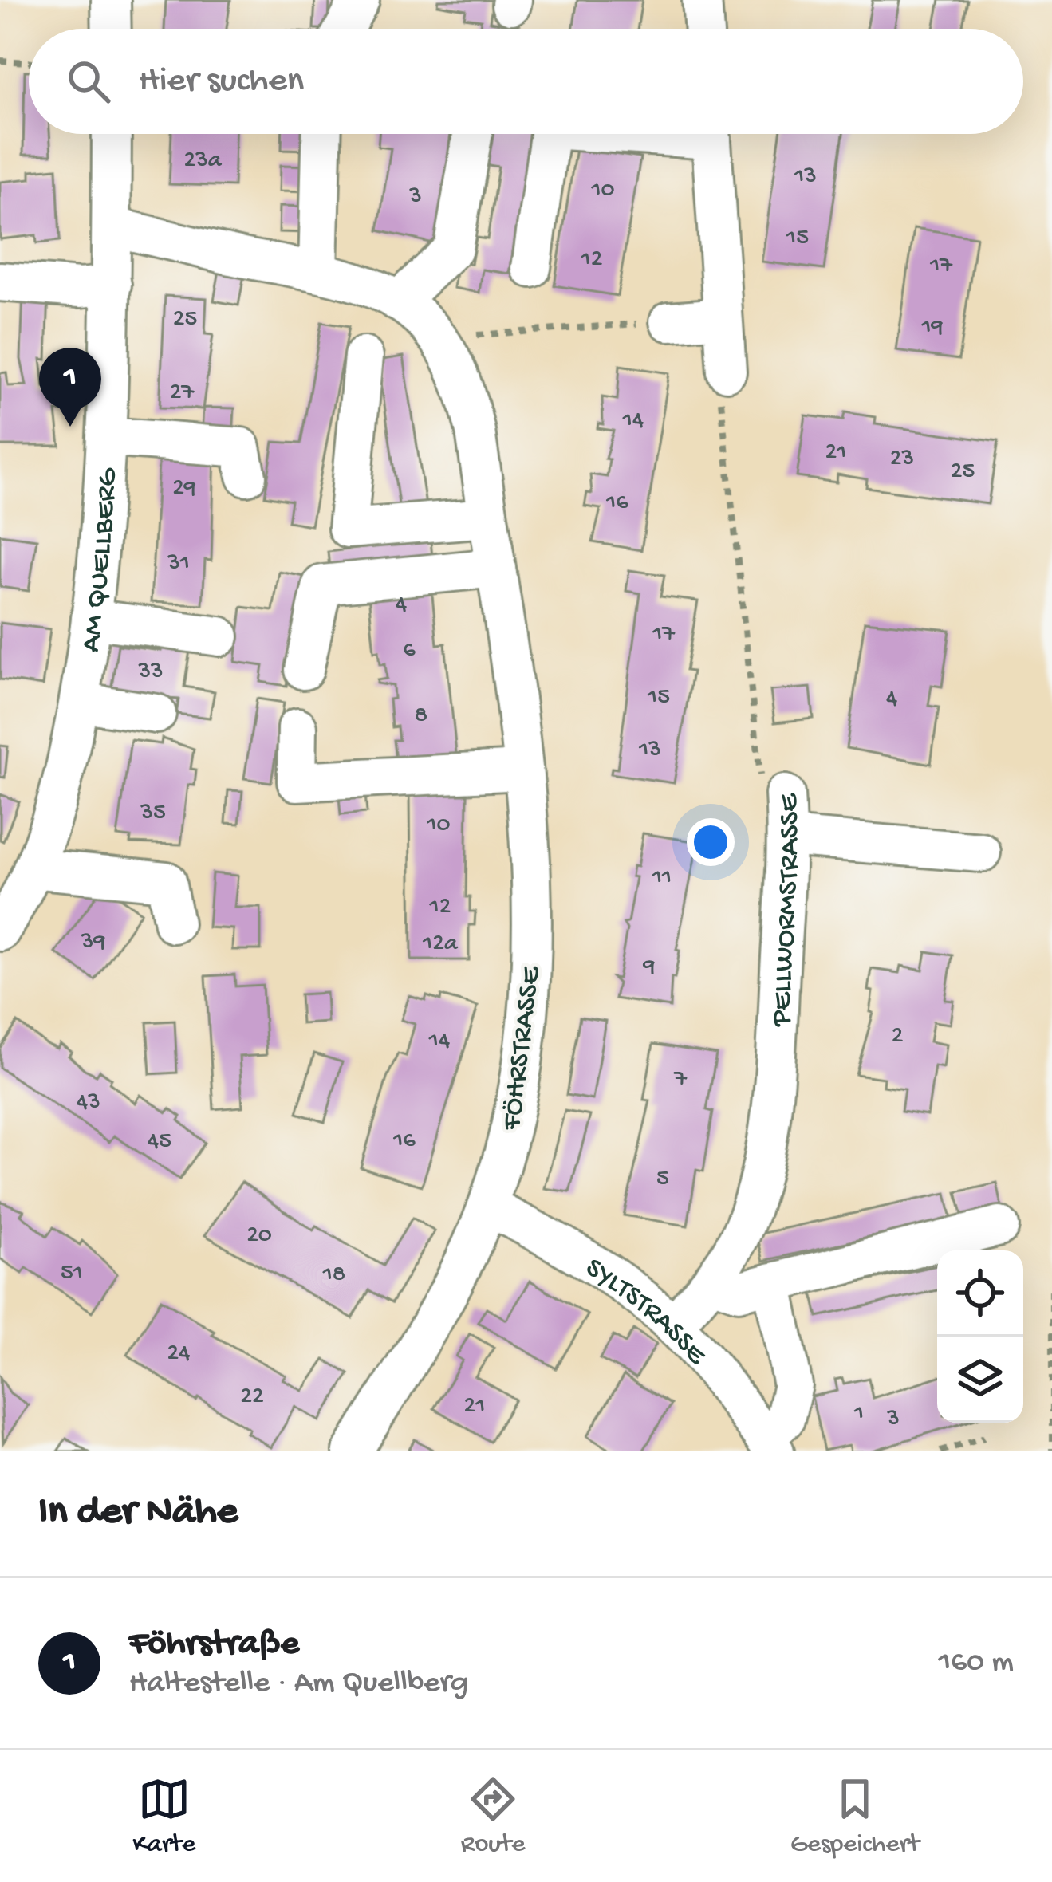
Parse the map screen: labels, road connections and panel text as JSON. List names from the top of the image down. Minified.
{"streets":{"street":["AM QUELLBERG","PELLWORMSTRASSE","FÖHRSTRASSE","SYLTSTRASSE"]},"crossings":[["AM QUELLBERG","FÖHRSTRASSE"],["PELLWORMSTRASSE","SYLTSTRASSE"],["FÖHRSTRASSE","SYLTSTRASSE"]],"house_numbers":["23a","13","10","3","15","12","17","25","19","27","14","21","23","25","29","16","31","4","17","6","33","15","4","8","13","35","10","11","12","39","12a","9","2","14","7","43","16","45","5","20","51","18","24","22","21","1","3"],"page":{"search":"Hier suchen","pins":"1","heading":"In der Nähe","list":[{"mark":"1","name":"Föhrstraße","note":"Haltestelle · Am Quellberg","value":"160 m"}],"nav":["Karte","Route","Gespeichert"]}}
